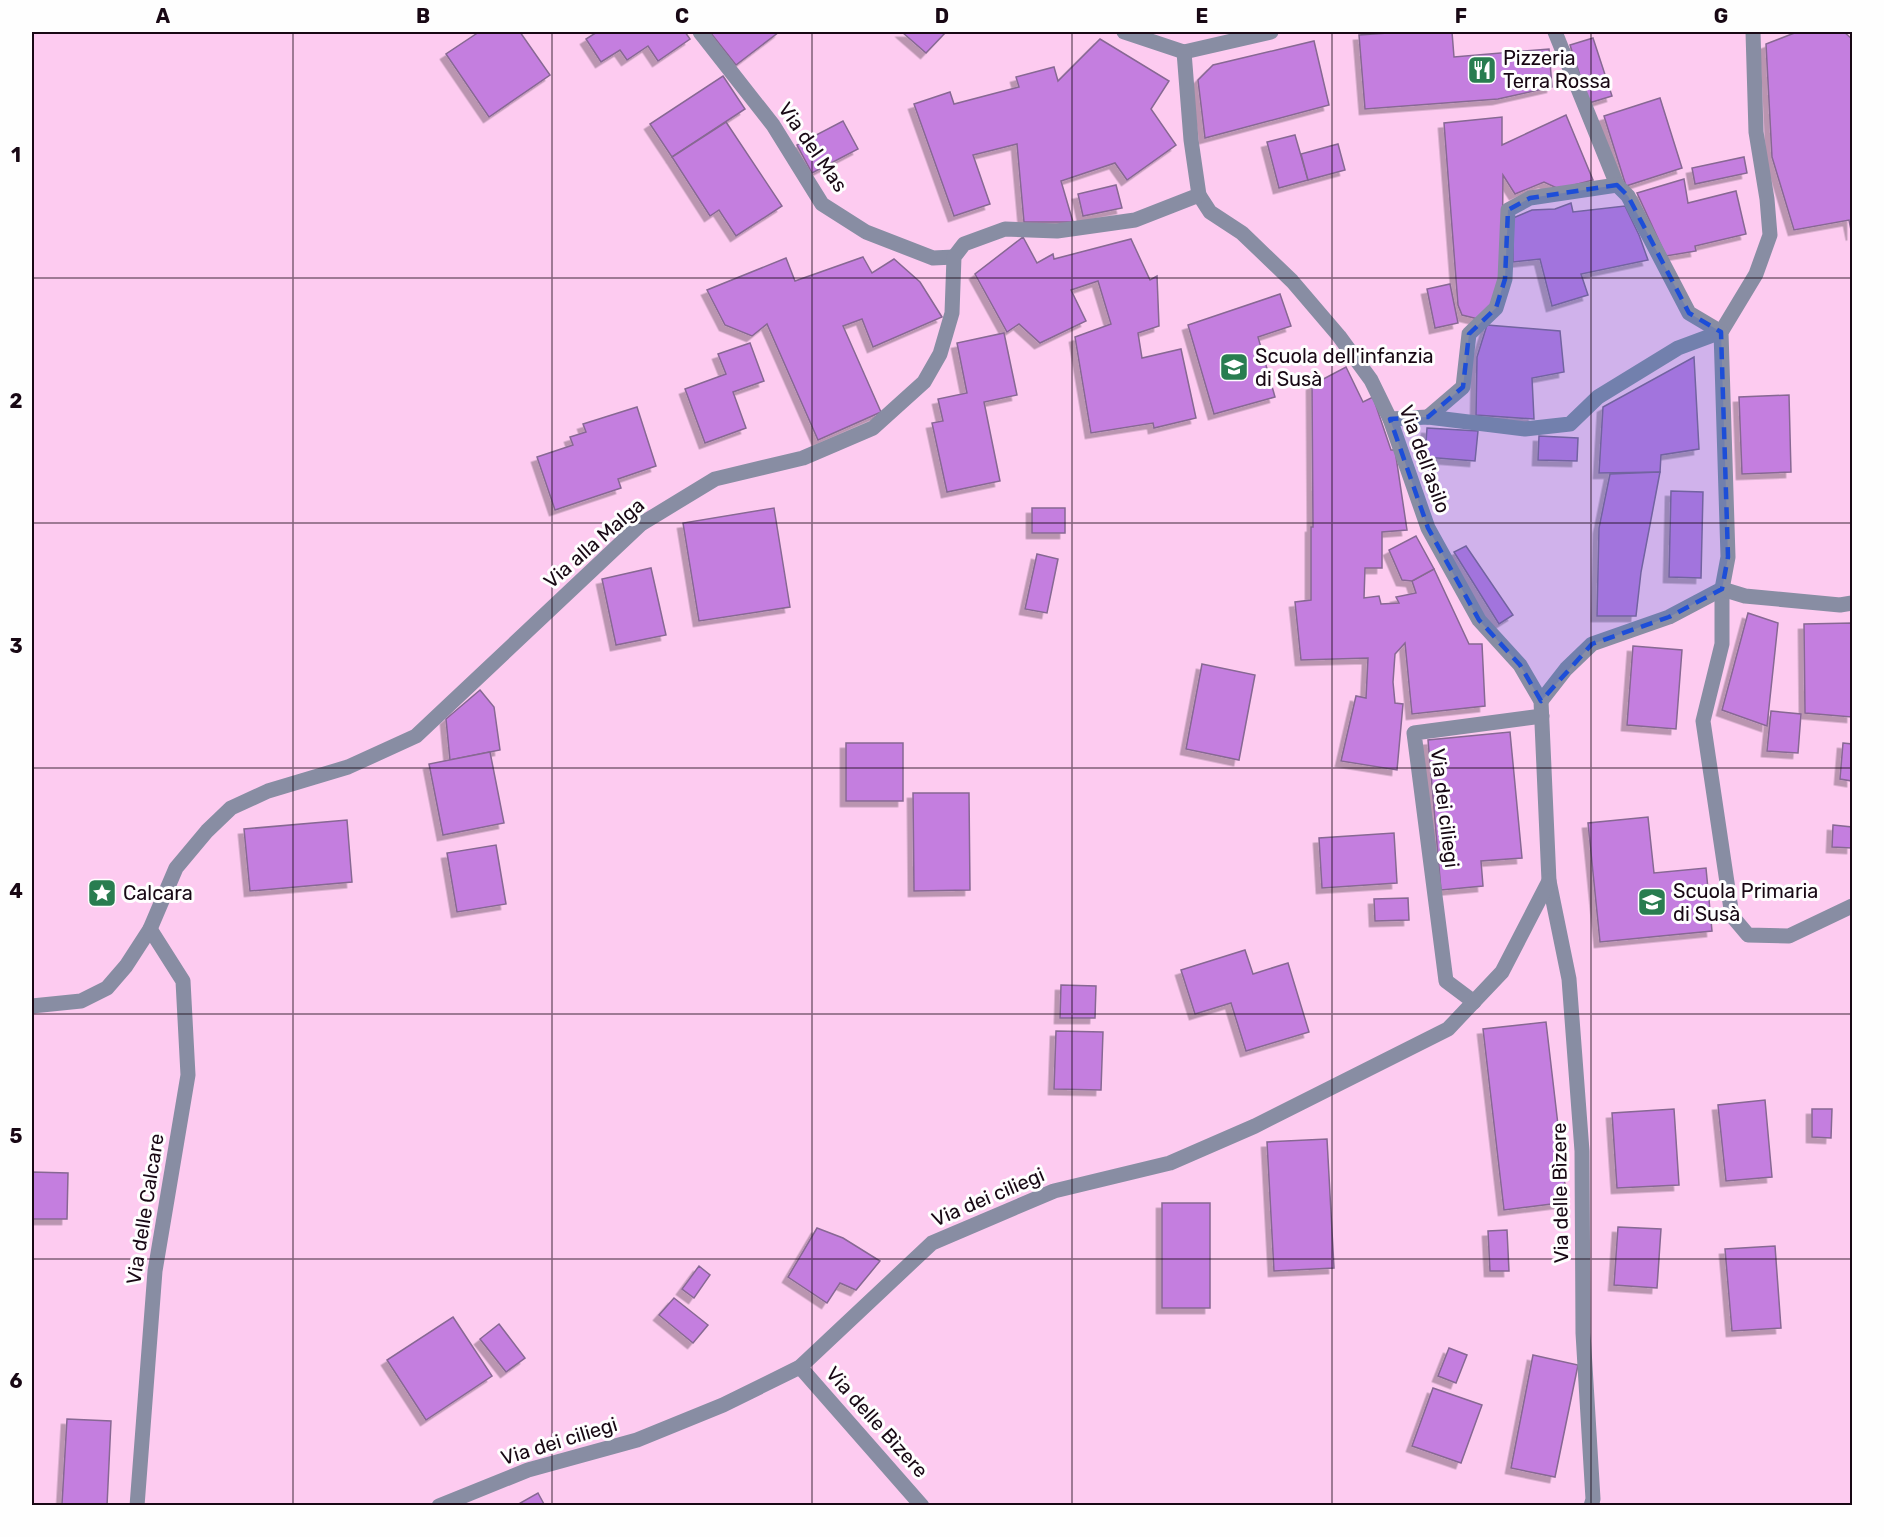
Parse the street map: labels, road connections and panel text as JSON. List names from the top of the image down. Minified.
{"streets":{"street":["Via del Mas","Via dell'asilo","Via alla Malga","Via dei ciliegi","Via delle Bìzere","Via delle Calcare"]},"crossings":[["Via del Mas","Via alla Malga"],["Via dell'asilo","Via dei ciliegi"],["Via alla Malga","Via delle Calcare"],["Via dei ciliegi","Via delle Bìzere"]],"places":{"restaurant":["Pizzeria Terra Rossa"],"school or university":["Scuola dell'infanzia di Susà","Scuola Primaria di Susà"],"place":["Calcara"]},"grid":{"columns":["A","B","C","D","E","F","G"],"rows":["1","2","3","4","5","6"]}}
